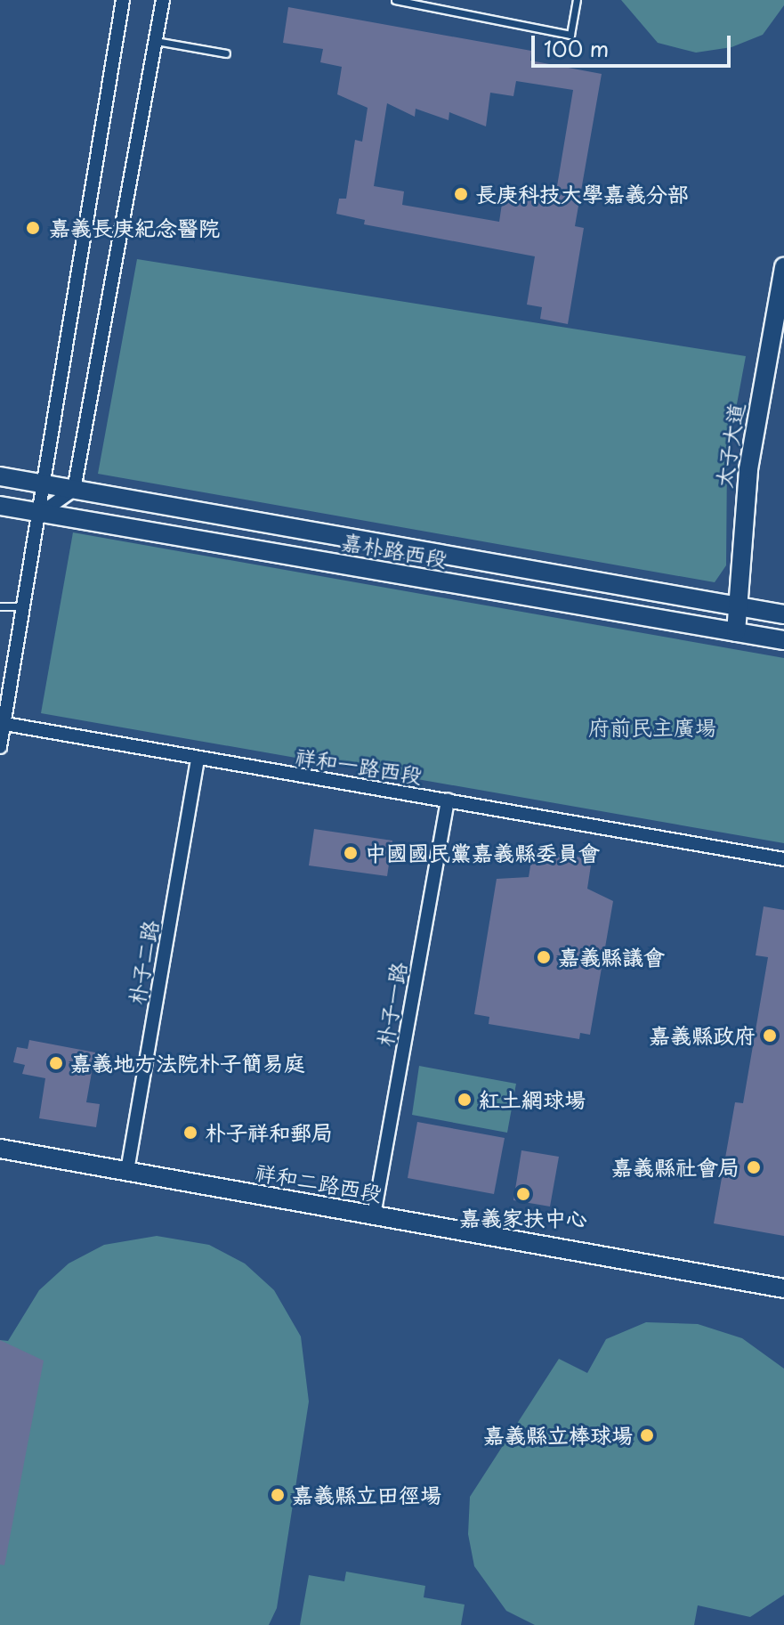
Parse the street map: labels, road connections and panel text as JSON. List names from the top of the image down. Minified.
{"streets":{"main road":["太子大道","嘉朴路西段","祥和二路西段"],"street":["祥和一路西段","朴子二路","朴子一路"]},"crossings":[["太子大道","嘉朴路西段"],["祥和一路西段","朴子二路"],["祥和一路西段","朴子一路"],["朴子二路","祥和二路西段"],["朴子一路","祥和二路西段"]],"parks":["府前民主廣場"],"places":["長庚科技大學嘉義分部","嘉義長庚紀念醫院","中國國民黨嘉義縣委員會","嘉義縣議會","嘉義縣政府","嘉義地方法院朴子簡易庭","紅土網球場","朴子祥和郵局","嘉義縣社會局","嘉義家扶中心","嘉義縣立棒球場","嘉義縣立田徑場"],"scale_bar":"100 m"}
